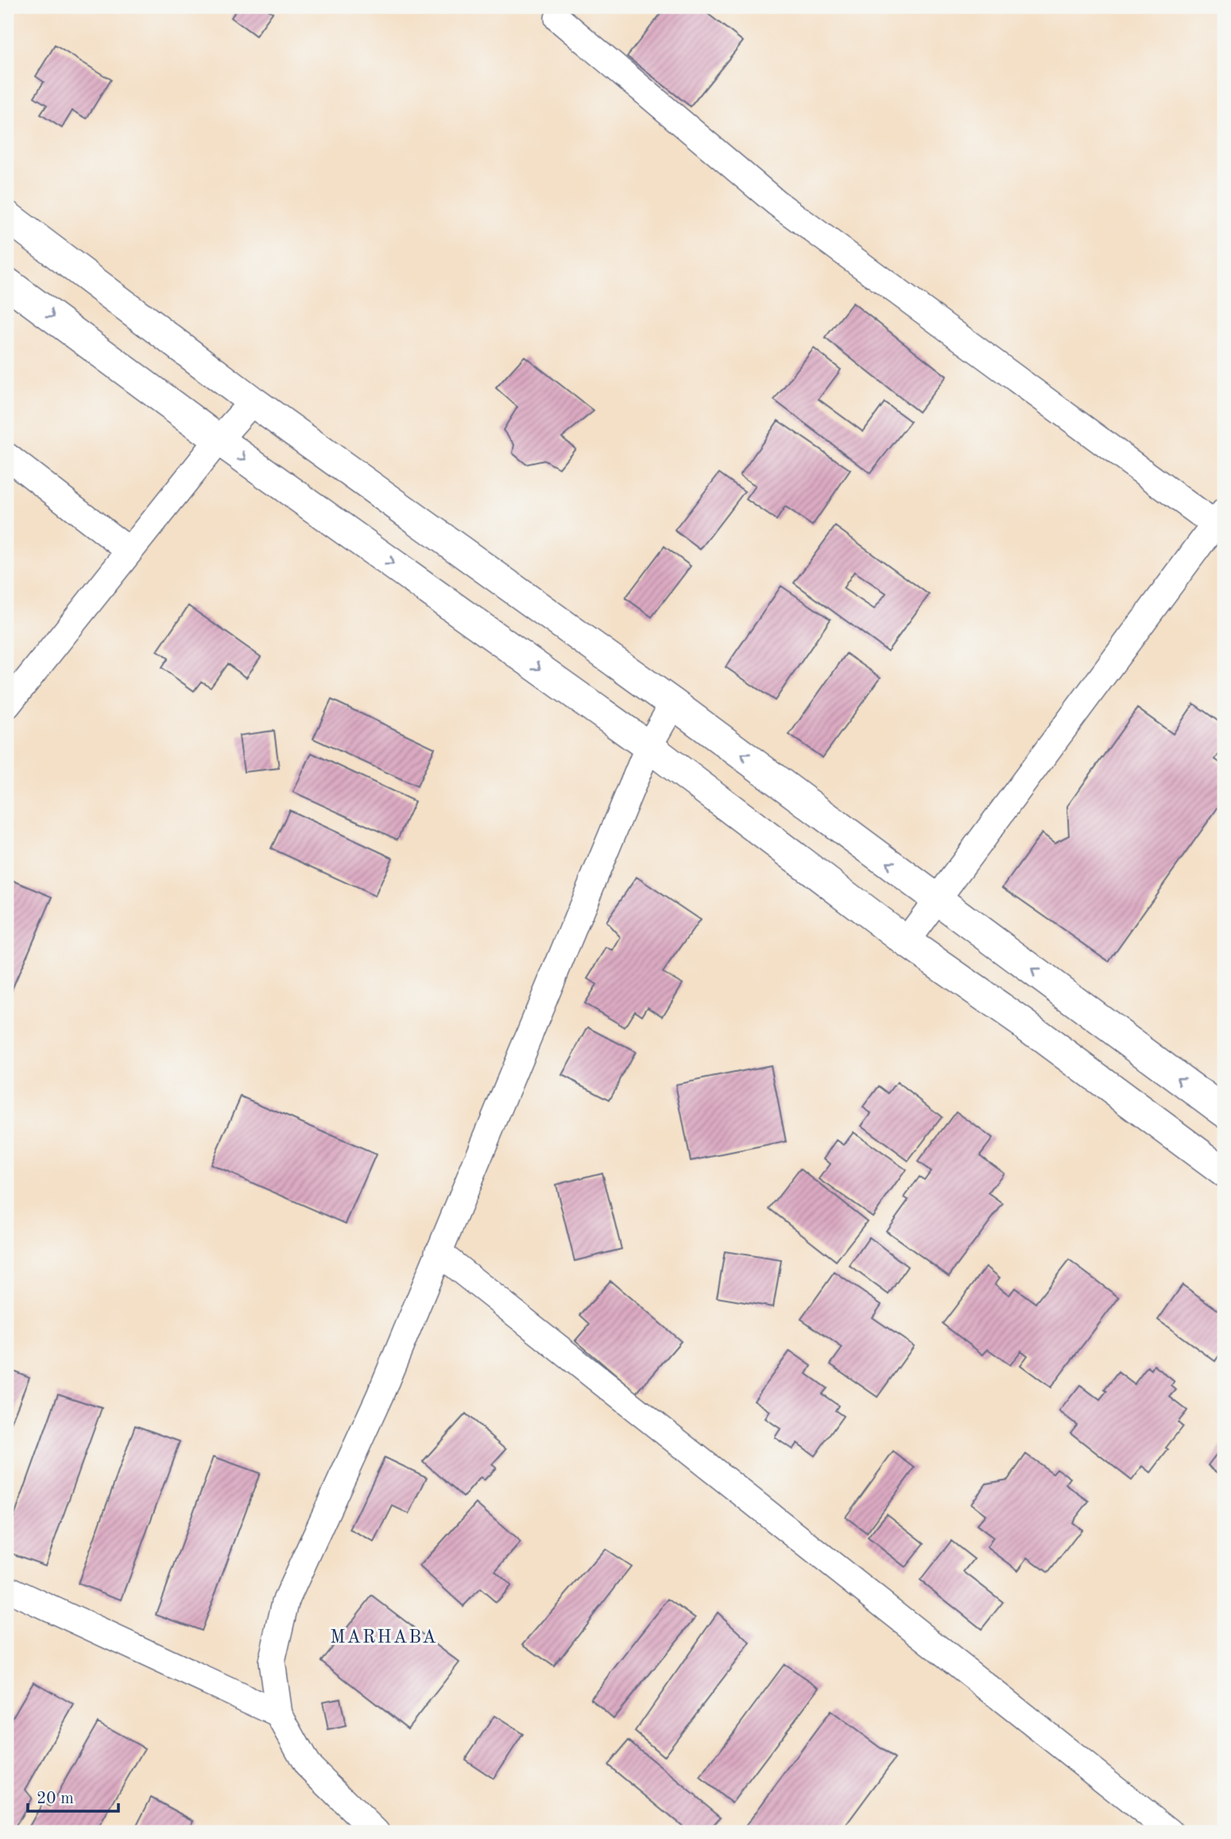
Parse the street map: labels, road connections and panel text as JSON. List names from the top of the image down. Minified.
{"districts":["MARHABA"],"scale_bar":"20 m"}
